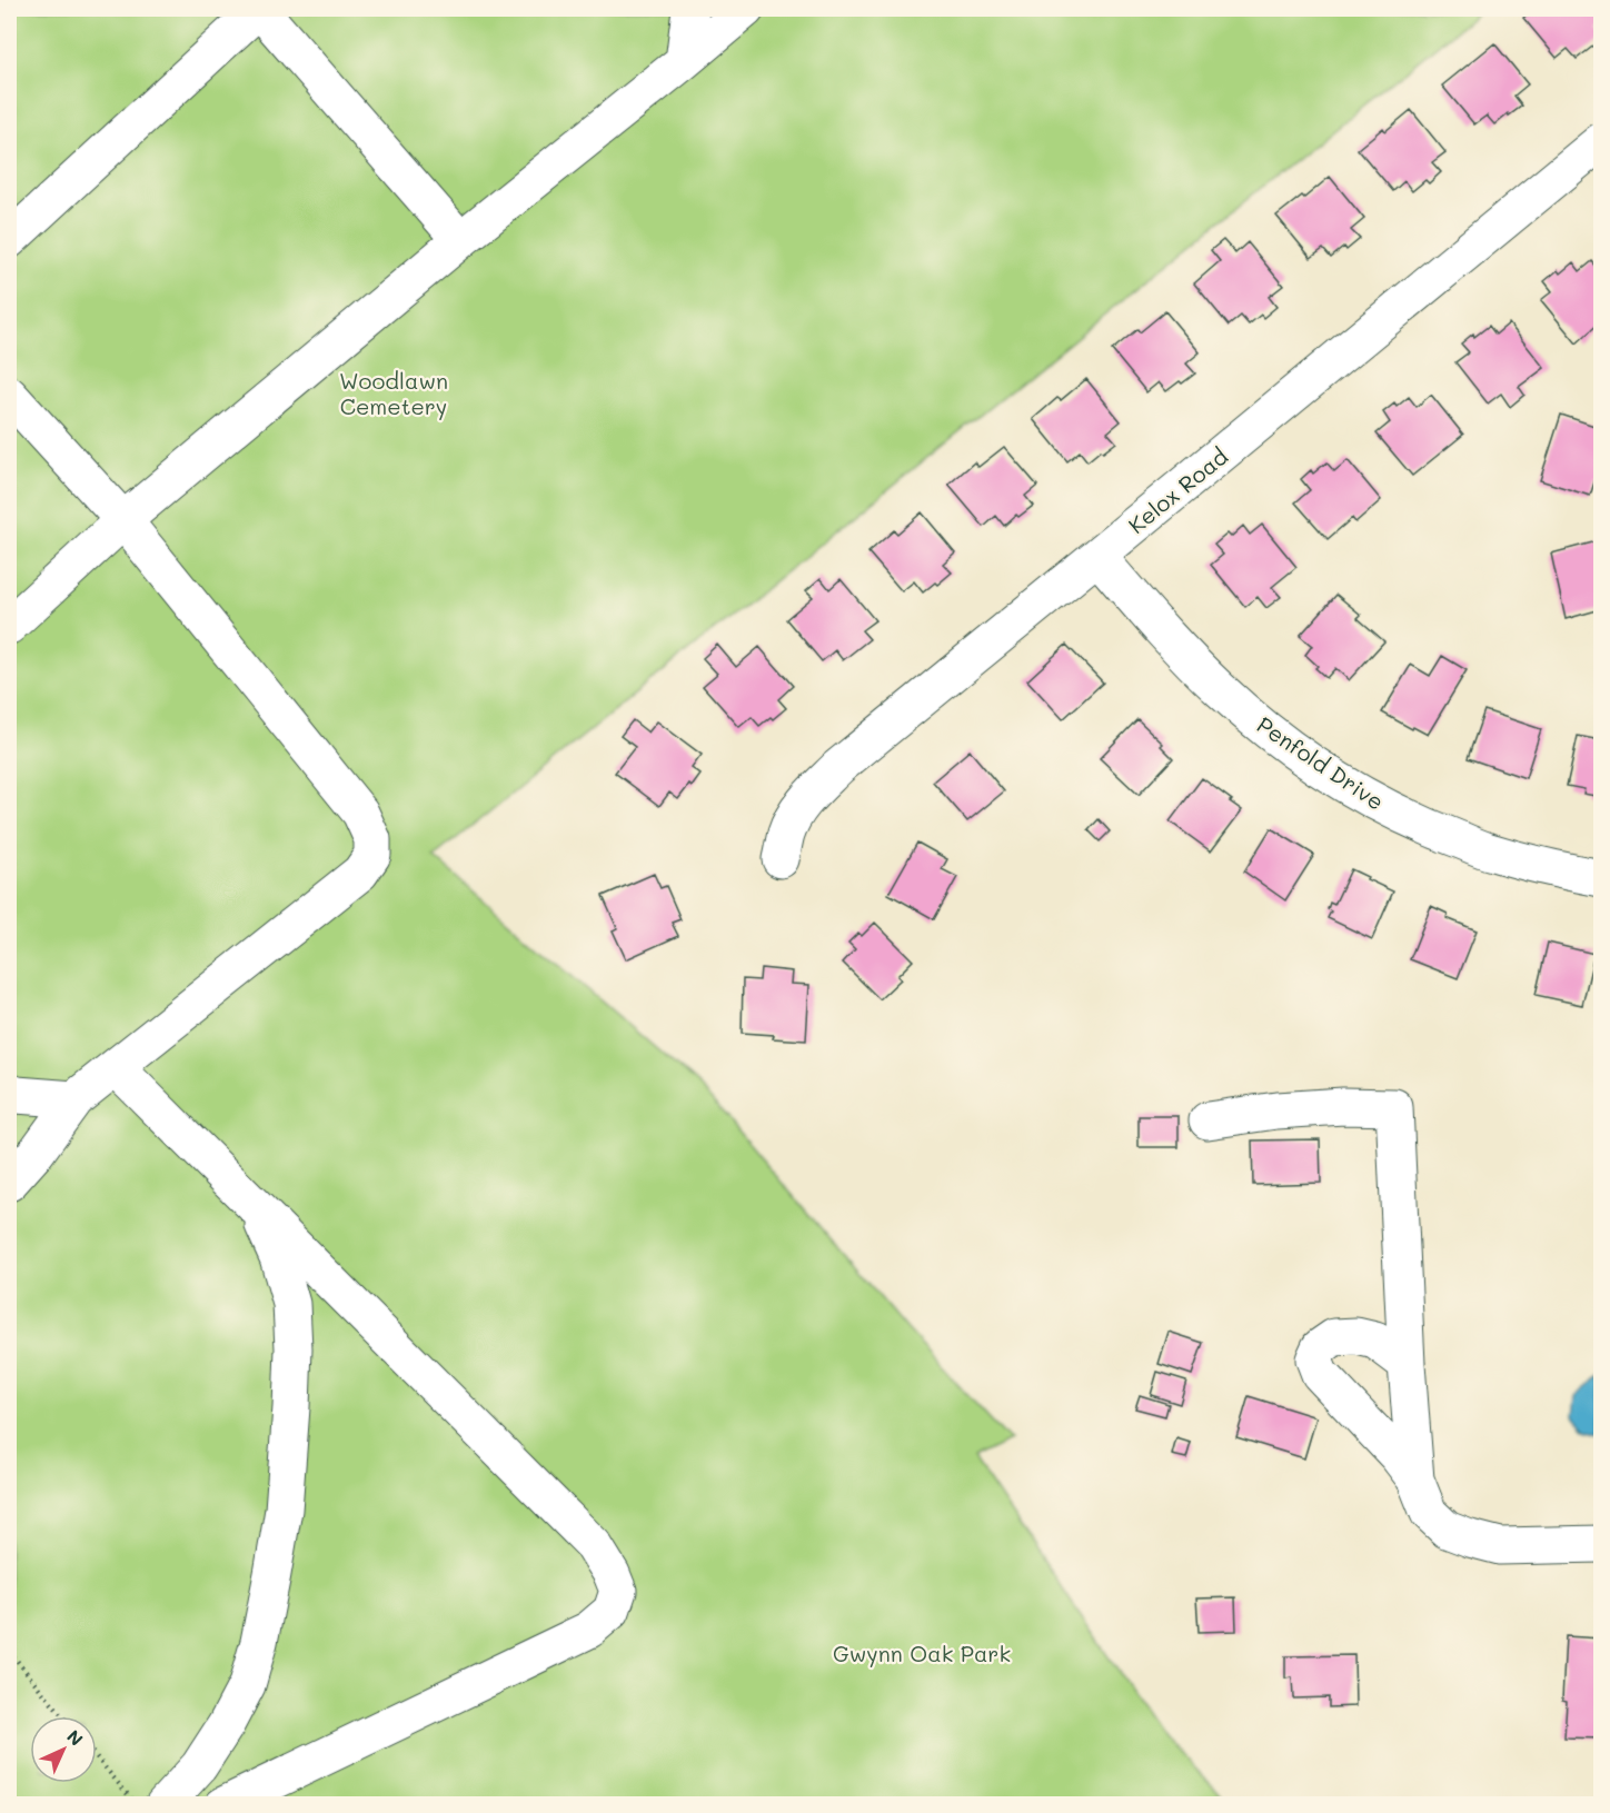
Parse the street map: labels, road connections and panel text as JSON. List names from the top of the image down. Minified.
{"streets":{"street":["Kelox Road","Penfold Drive"]},"crossings":[["Kelox Road","Penfold Drive"]],"parks":["Woodlawn Cemetery","Gwynn Oak Park"],"north":"top right"}
